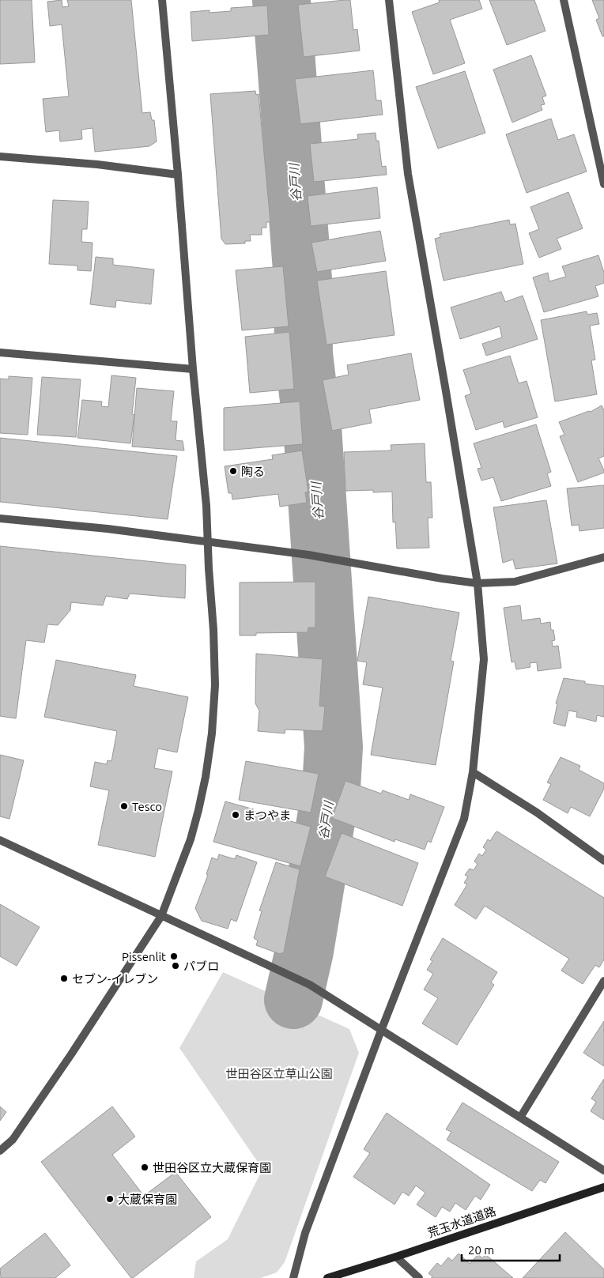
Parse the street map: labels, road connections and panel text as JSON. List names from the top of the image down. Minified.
{"streets":{"main road":["荒玉水道道路"]},"water":["谷戸川"],"parks":["世田谷区立草山公園"],"places":["陶る","Tesco","まつやま","Pissenlit","パブロ","セブン-イレブン","世田谷区立大蔵保育園","大蔵保育園"],"scale_bar":"20 m"}
